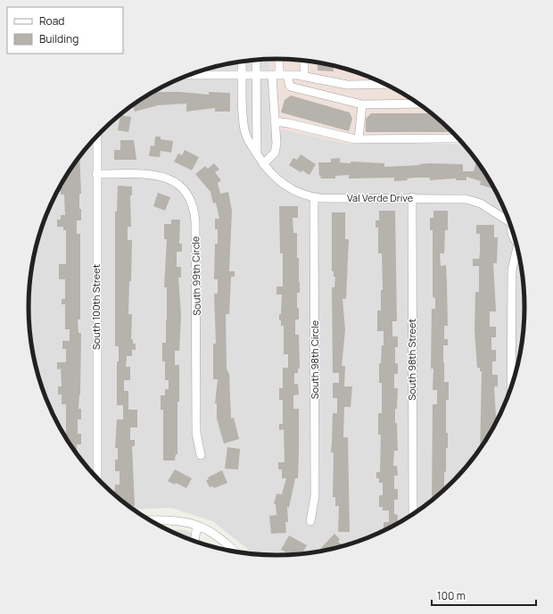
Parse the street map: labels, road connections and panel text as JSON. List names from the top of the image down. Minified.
{"streets":{"street":["Val Verde Drive","South 99th Circle","South 100th Street","South 98th Circle","South 98th Street"]},"crossings":[["Val Verde Drive","South 98th Circle"],["Val Verde Drive","South 98th Street"],["South 99th Circle","South 100th Street"]],"legend":["Road","Building"],"scale_bar":"100 m"}
